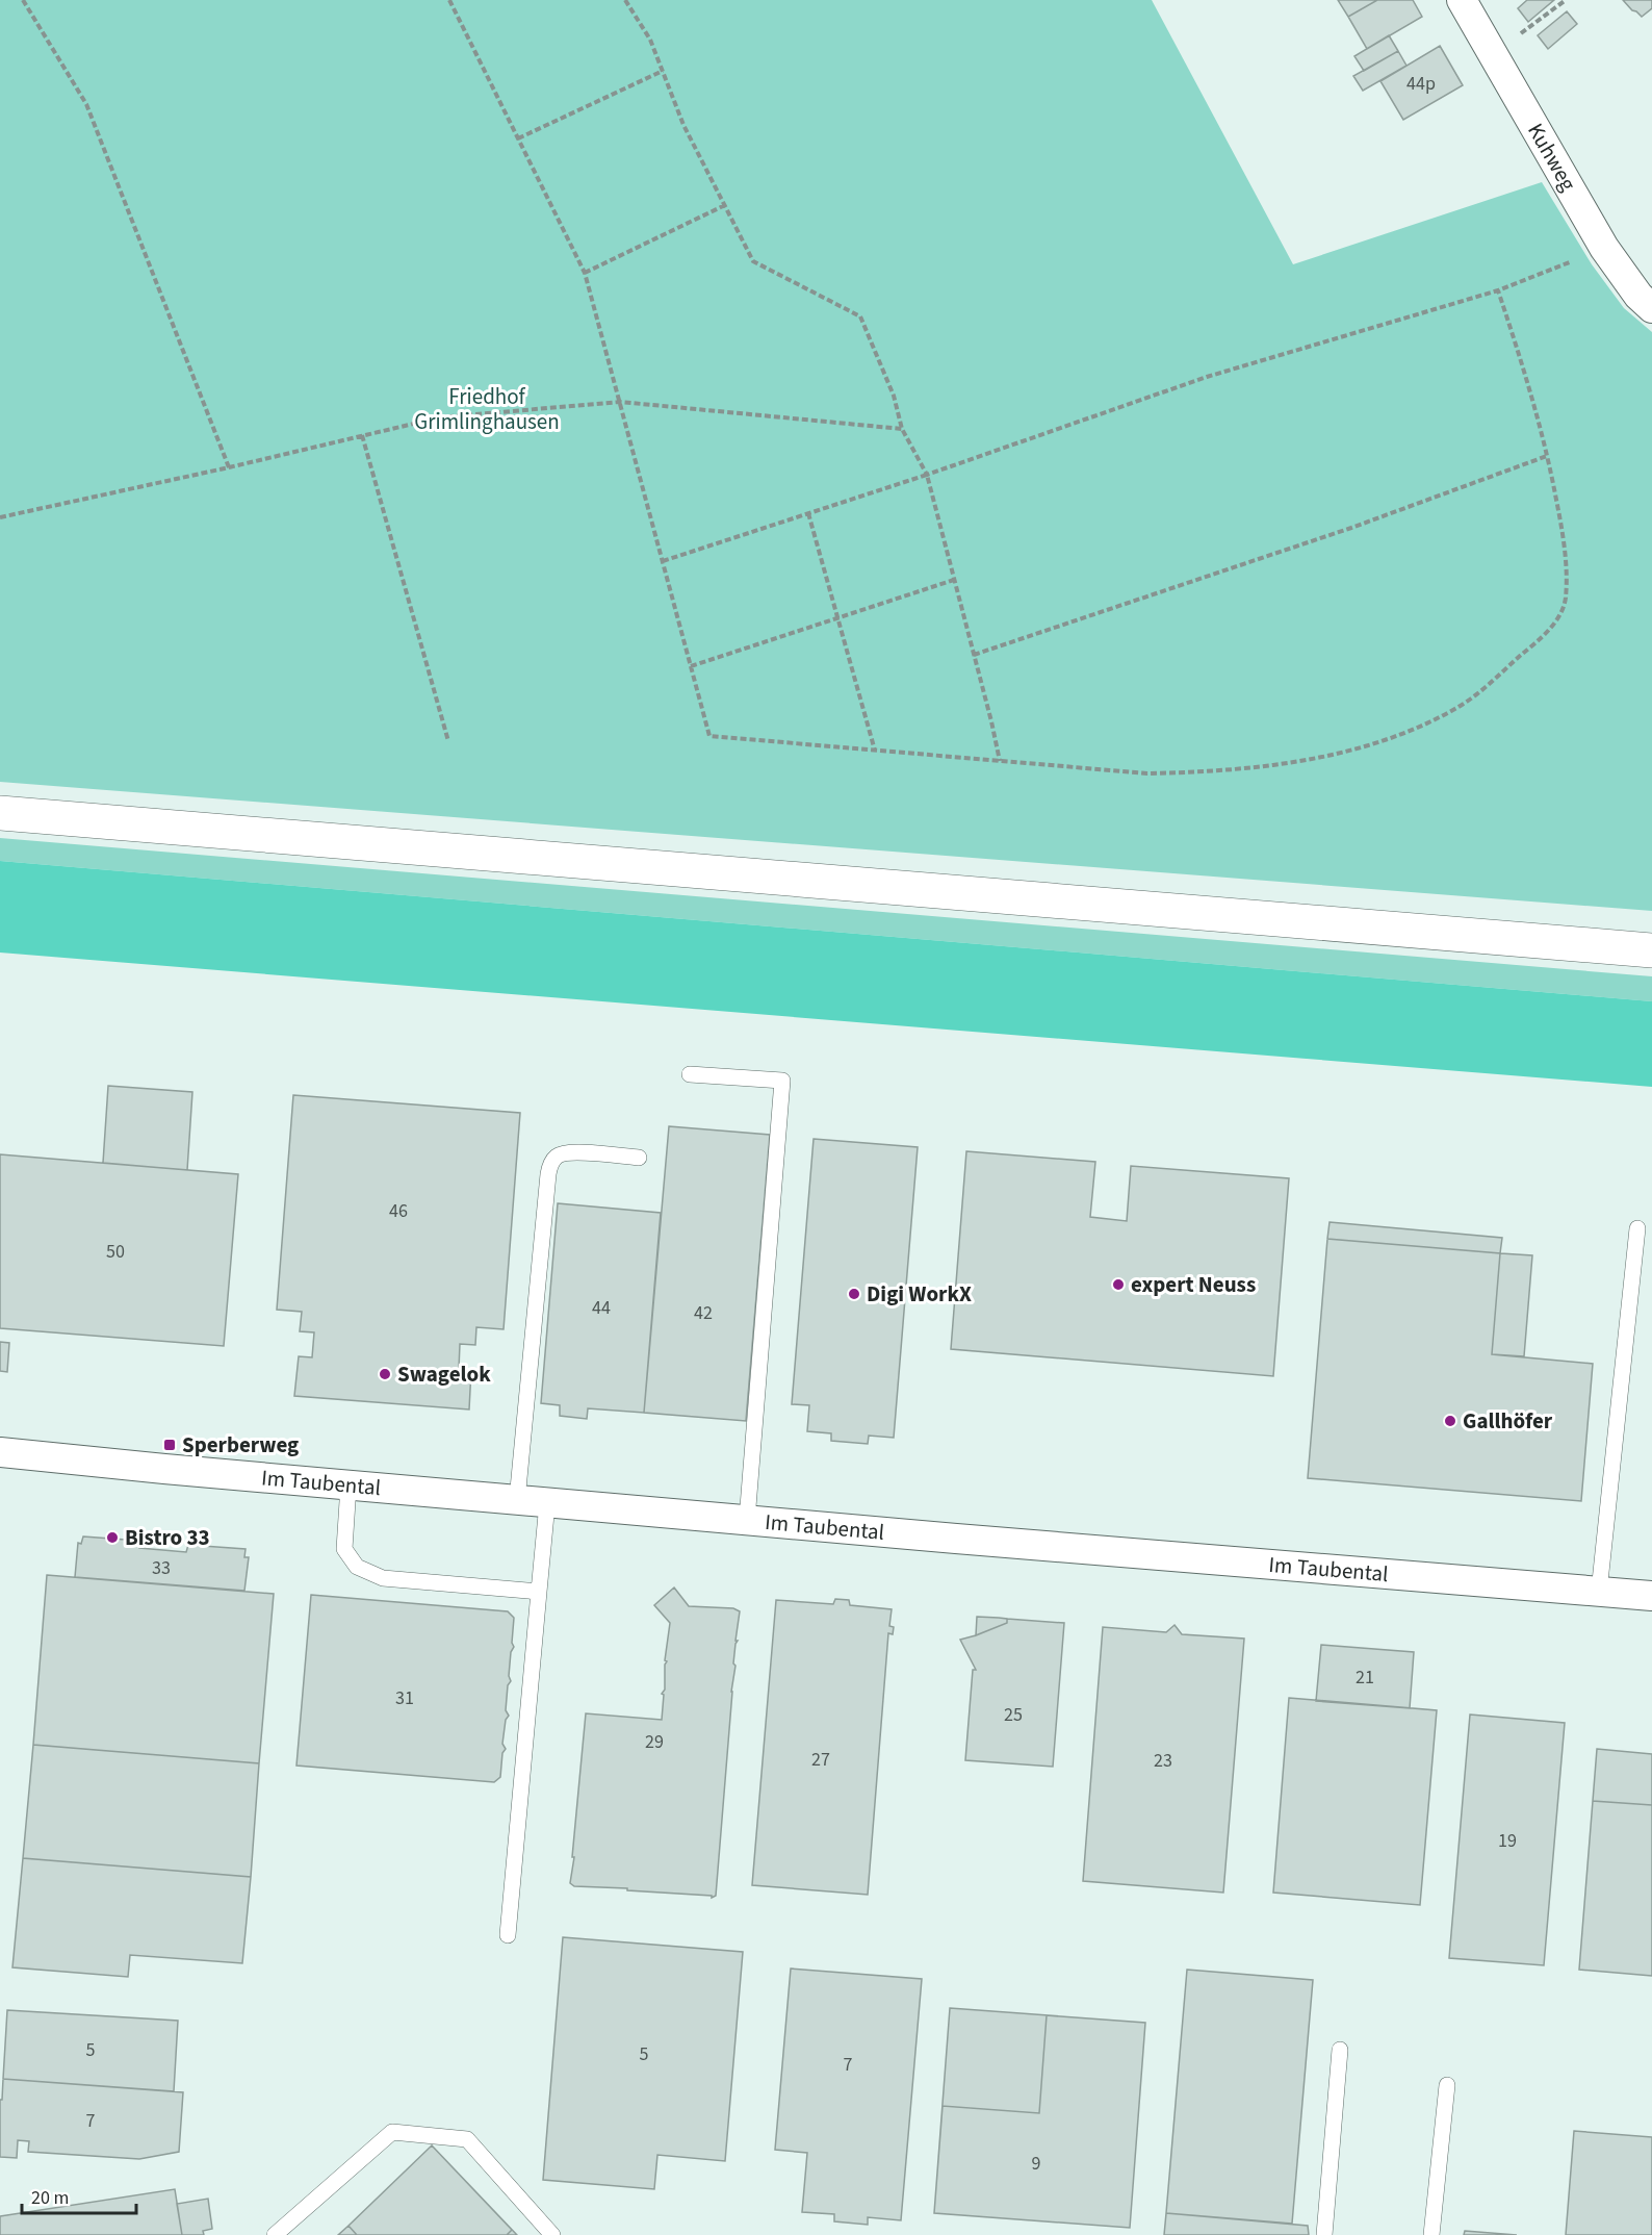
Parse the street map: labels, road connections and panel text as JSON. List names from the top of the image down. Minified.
{"streets":{"street":["Kuhweg","Im Taubental"]},"parks":["Friedhof Grimlinghausen"],"places":{"other":["expert Neuss","Digi WorkX","Swagelok","Gallhöfer","Bistro 33"],"transit":["Sperberweg"]},"house_numbers":["44p","46","50","44","42","33","21","31","25","29","27","23","19","5","5","7","7","9"],"scale_bar":"20 m"}
